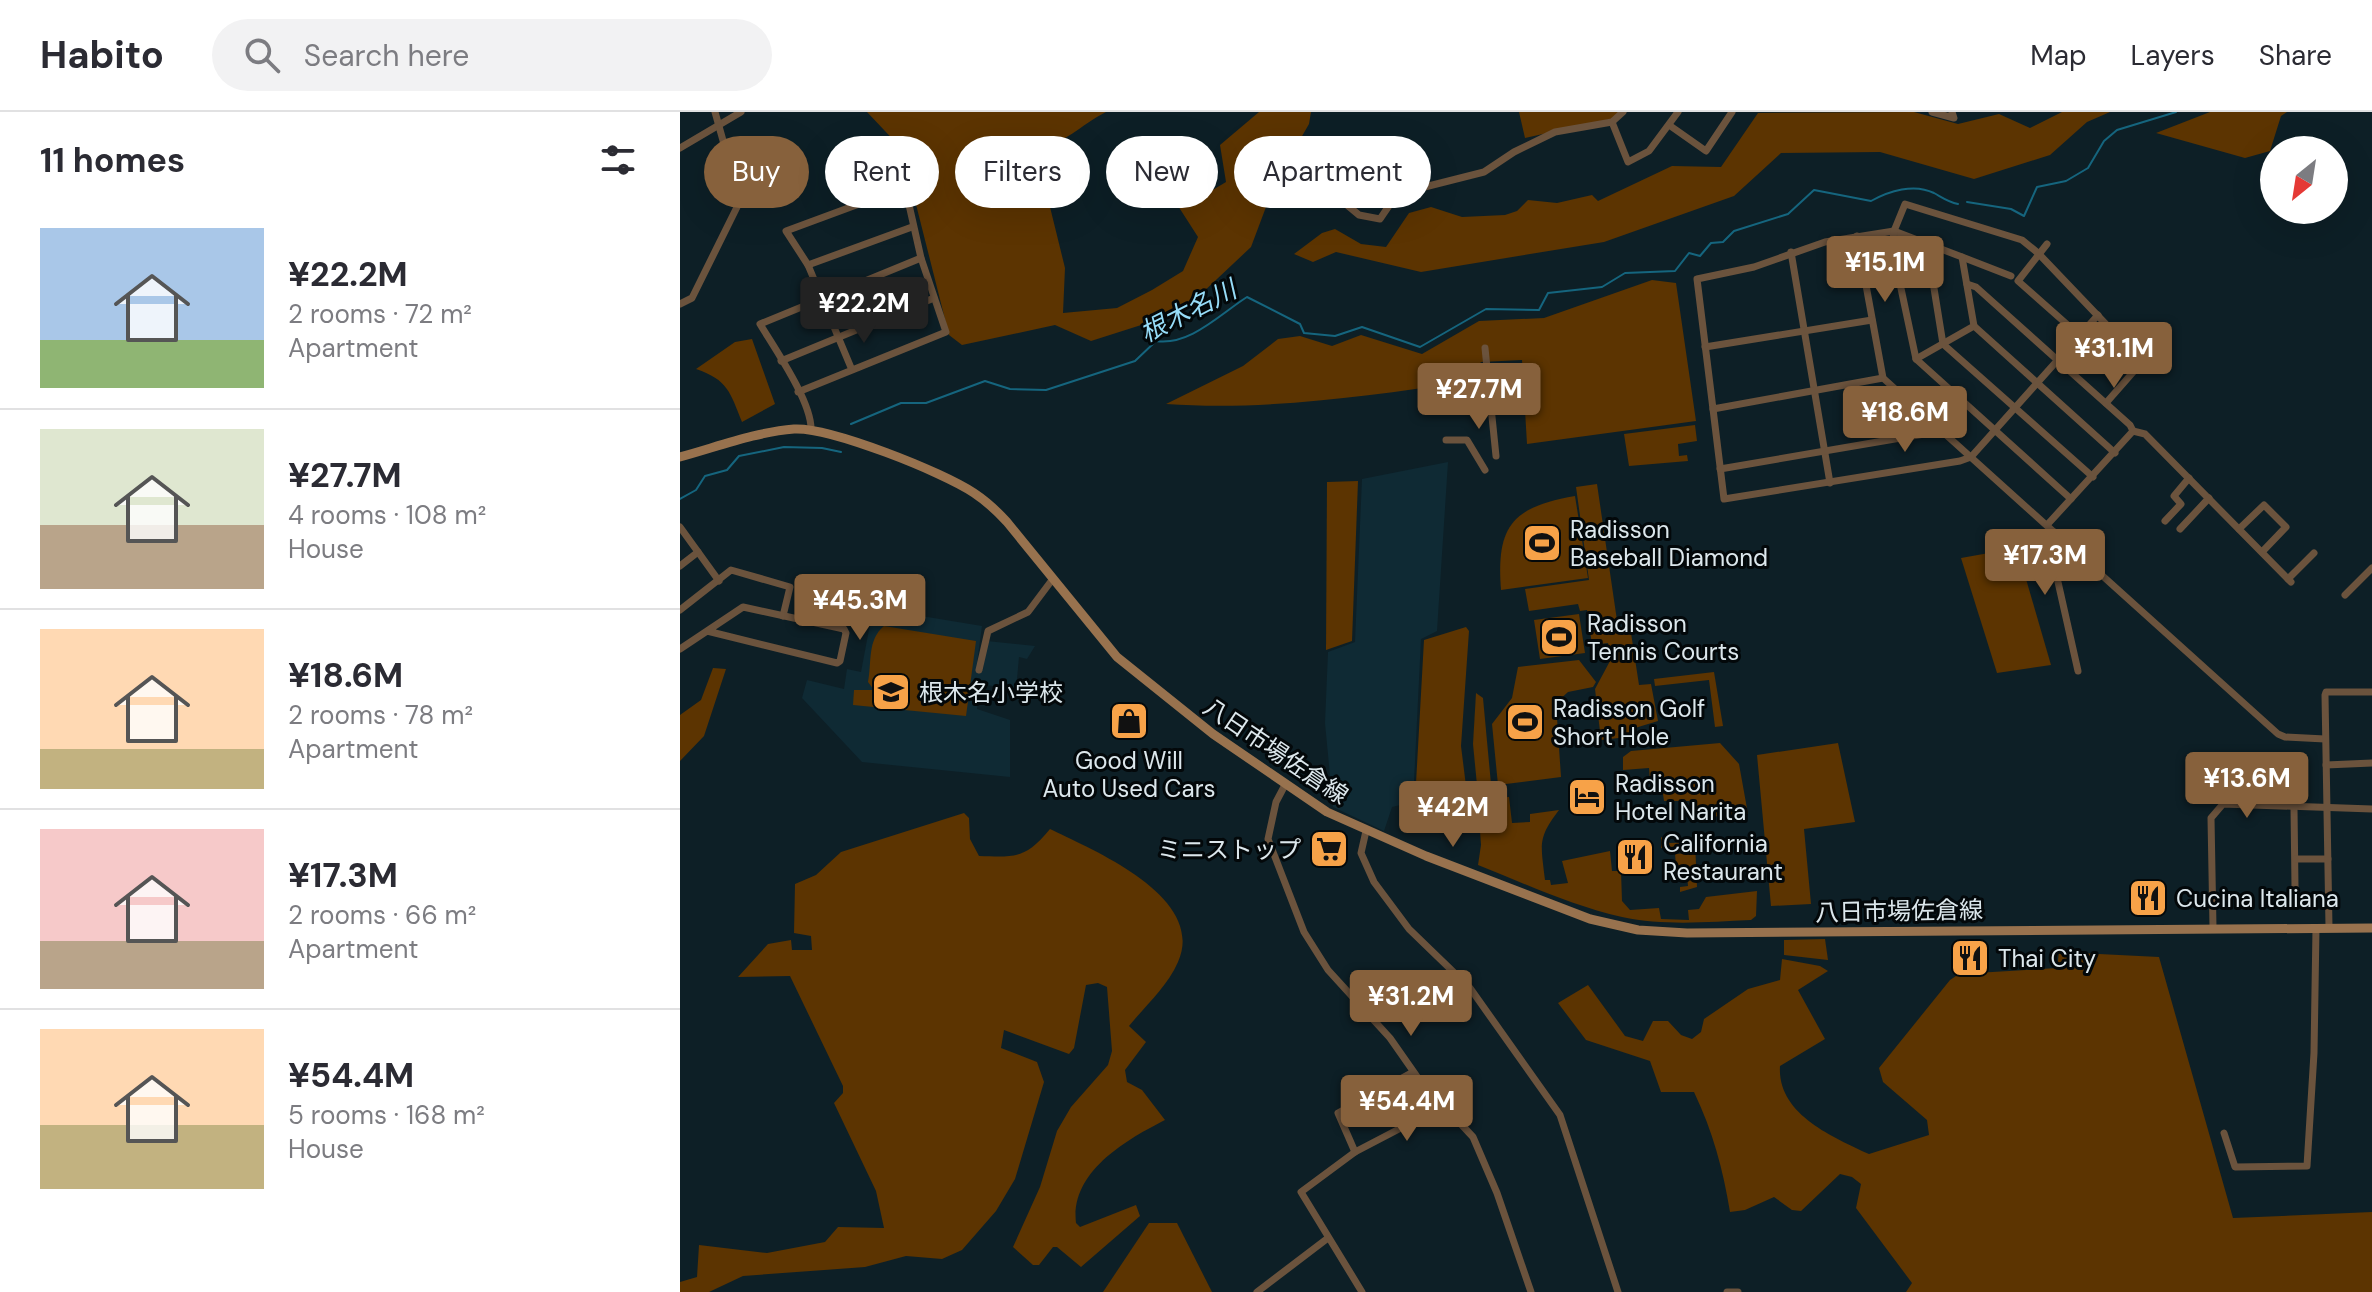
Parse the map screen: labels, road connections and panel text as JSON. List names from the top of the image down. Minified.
{"streets":{"main road":["八日市場佐倉線"]},"water":["根木名川"],"places":{"sports":["Radisson Baseball Diamond","Radisson Tennis Courts","Radisson Golf Short Hole"],"school or university":["根木名小学校"],"shop":["Good Will Auto Used Cars"],"hotel":["Radisson Hotel Narita"],"supermarket":["ミニストップ"],"restaurant":["California Restaurant","Cucina Italiana","Thai City"]},"north":"bottom left","page":{"header":"Habito","search":"Search here","nav":["Map","Layers","Share"],"heading":"11 homes","chip":["Buy","Rent","Filters","New","Apartment"],"list":[{"name":"¥22.2M","note":"2 rooms · 72 m² · Apartment"},{"name":"¥27.7M","note":"4 rooms · 108 m² · House"},{"name":"¥18.6M","note":"2 rooms · 78 m² · Apartment"},{"name":"¥17.3M","note":"2 rooms · 66 m² · Apartment"},{"name":"¥54.4M","note":"5 rooms · 168 m² · House"}],"price":["¥15.1M","¥22.2M","¥31.1M","¥27.7M","¥18.6M","¥17.3M","¥45.3M","¥13.6M","¥42M","¥31.2M","¥54.4M"]}}
